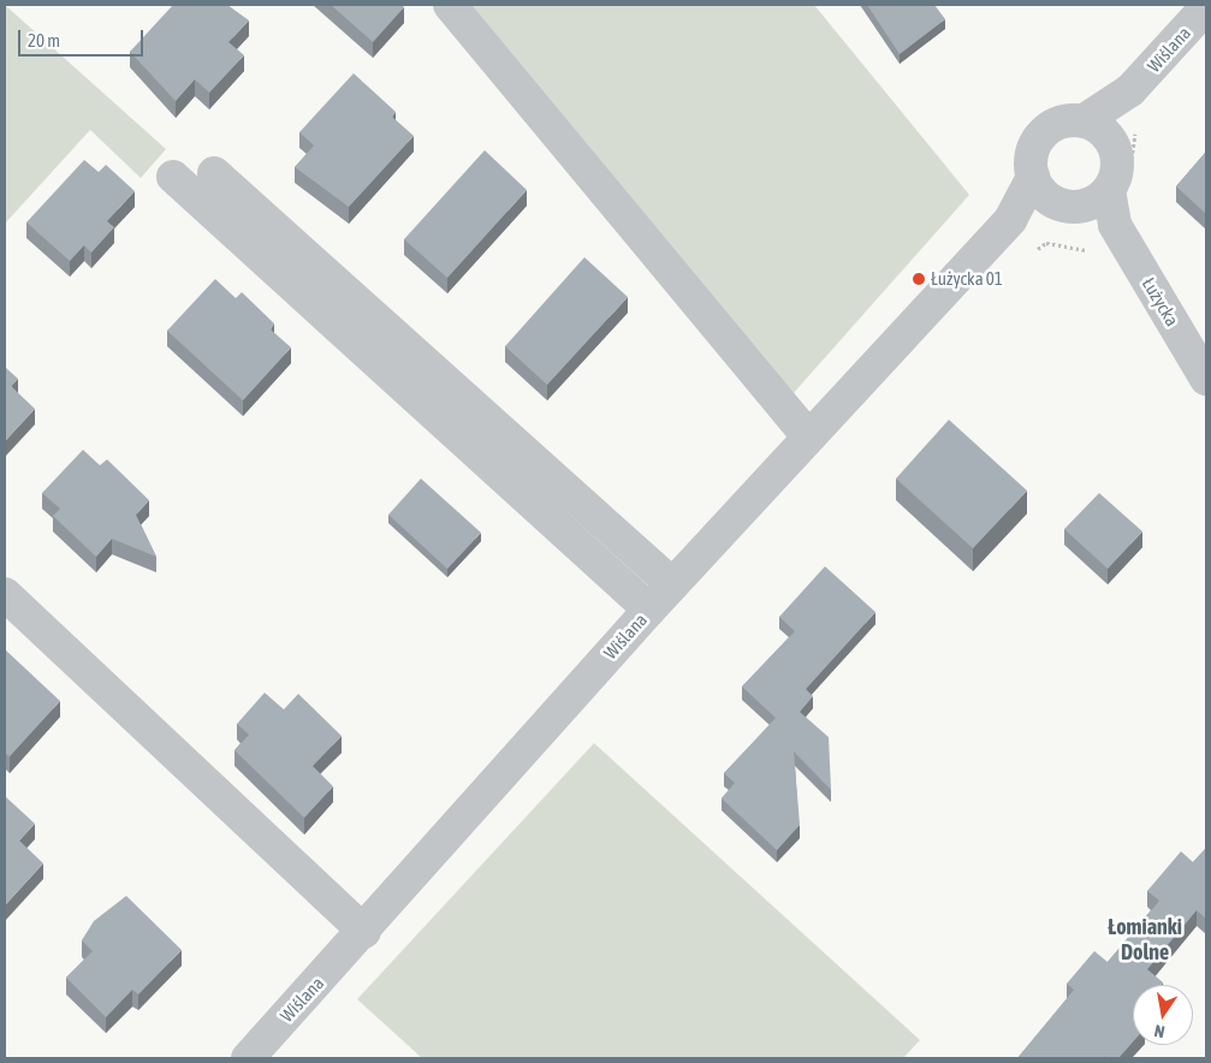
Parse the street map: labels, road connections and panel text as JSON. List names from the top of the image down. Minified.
{"streets":{"street":["Wiślana","Łużycka"]},"crossings":[["Wiślana","Łużycka"]],"districts":["Łomianki Dolne"],"places":["Łużycka 01"],"scale_bar":"20 m","north":"bottom"}
